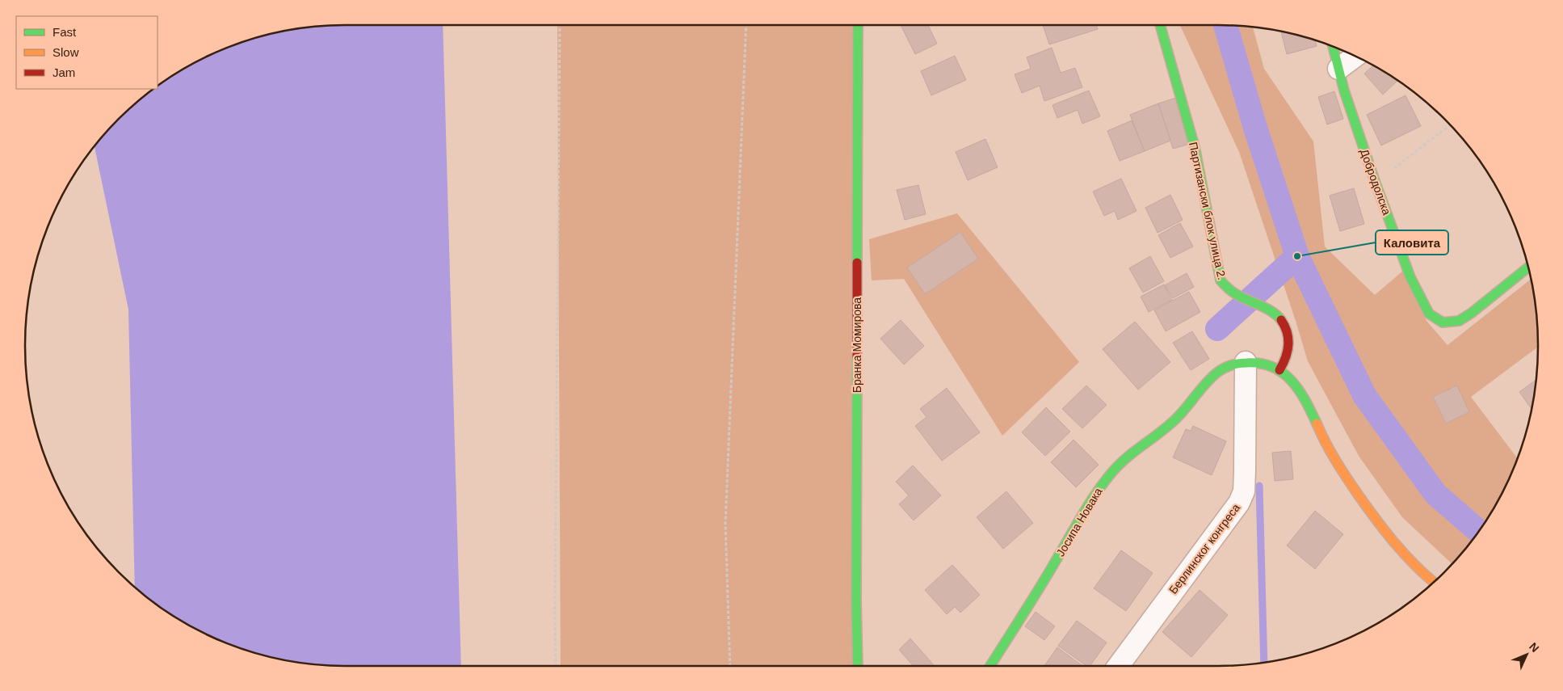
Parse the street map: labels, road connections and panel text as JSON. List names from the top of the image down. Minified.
{"streets":{"street":["Добродолска","Партизански блок улица 2.","Бранка Момирова","Јосипа Новака","Берлинског конгреса"]},"crossings":[["Партизански блок улица 2.","Јосипа Новака"],["Јосипа Новака","Берлинског конгреса"]],"places":["Каловита"],"legend":["Fast","Slow","Jam"],"north":"top right"}
